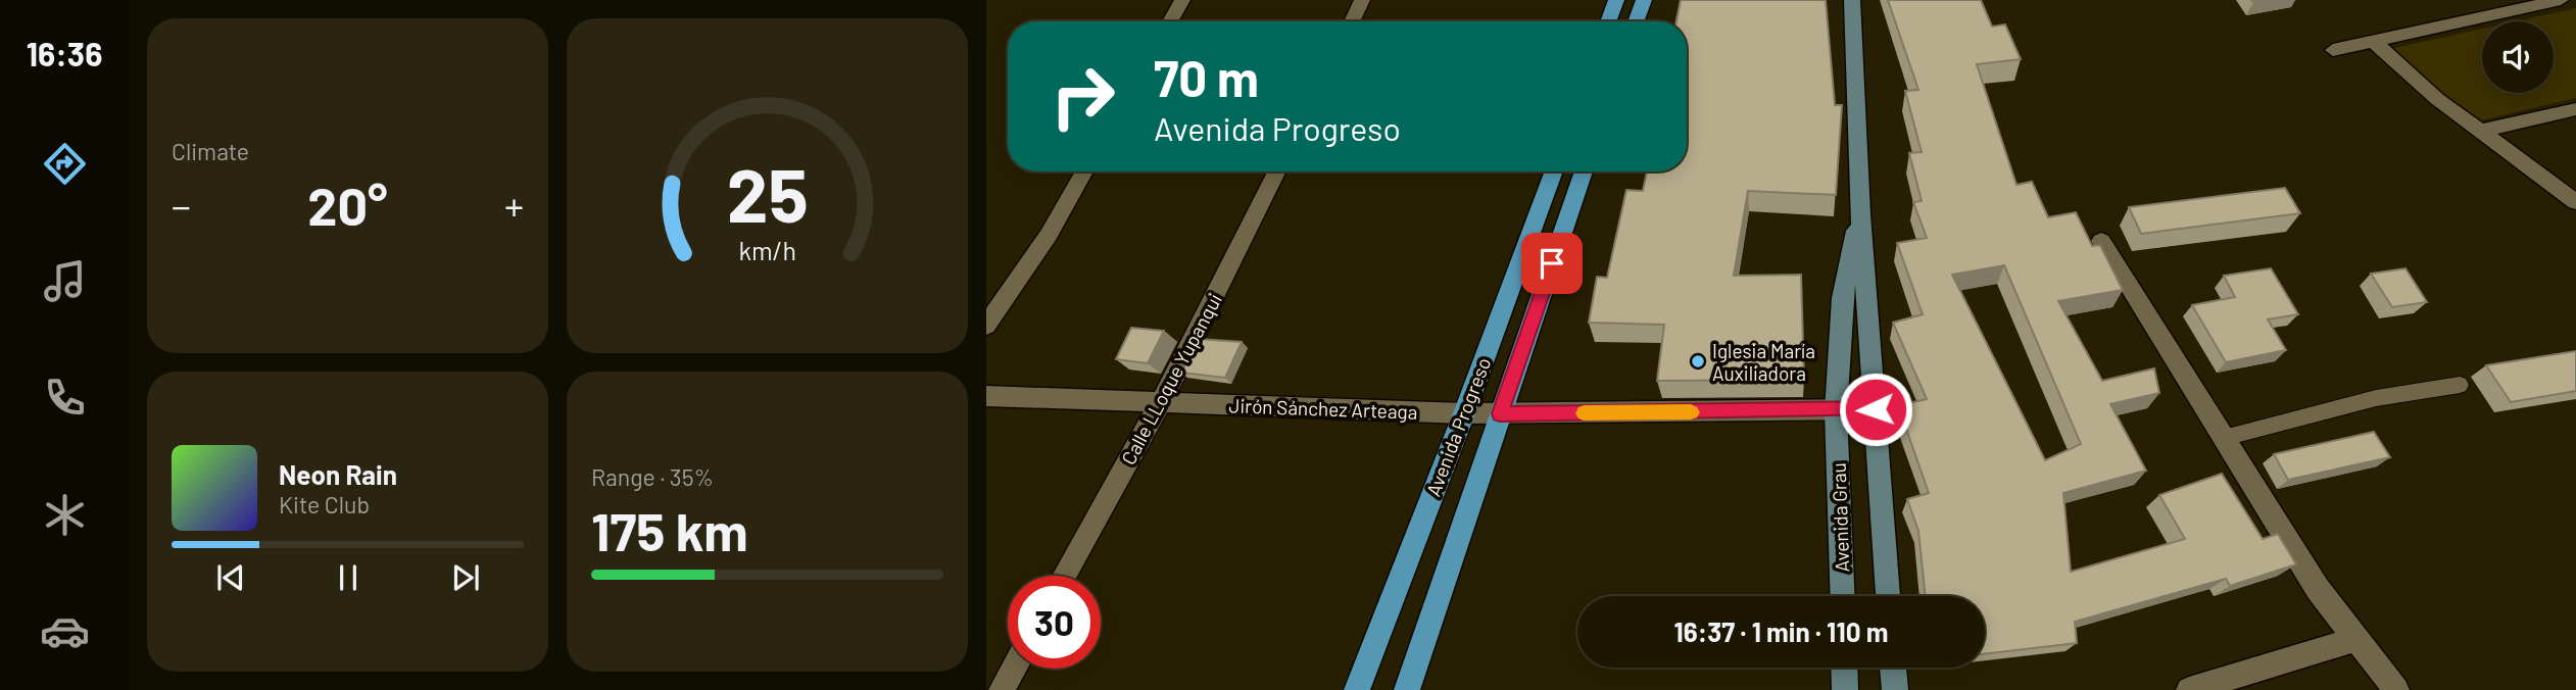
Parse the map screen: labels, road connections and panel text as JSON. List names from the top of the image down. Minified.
{"streets":{"main road":["Avenida Progreso"],"street":["Calle LLoque Yupanqui","Jirón Sánchez Arteaga","Avenida Grau"]},"crossings":[["Calle LLoque Yupanqui","Jirón Sánchez Arteaga"],["Jirón Sánchez Arteaga","Avenida Progreso"],["Jirón Sánchez Arteaga","Avenida Grau"]],"places":["Iglesia María Auxiliadora"],"page":{"tabs":"16:36","tile":["Climate",["Range · 35%","175 km"]],"turn":["70 m","Avenida Progreso"],"heat":["−","20°","+"],"song":["Neon Rain","Kite Club"],"limit":"30","trip":"16:37 · 1 min · 110 m","gauge":["25","km/h"]}}
